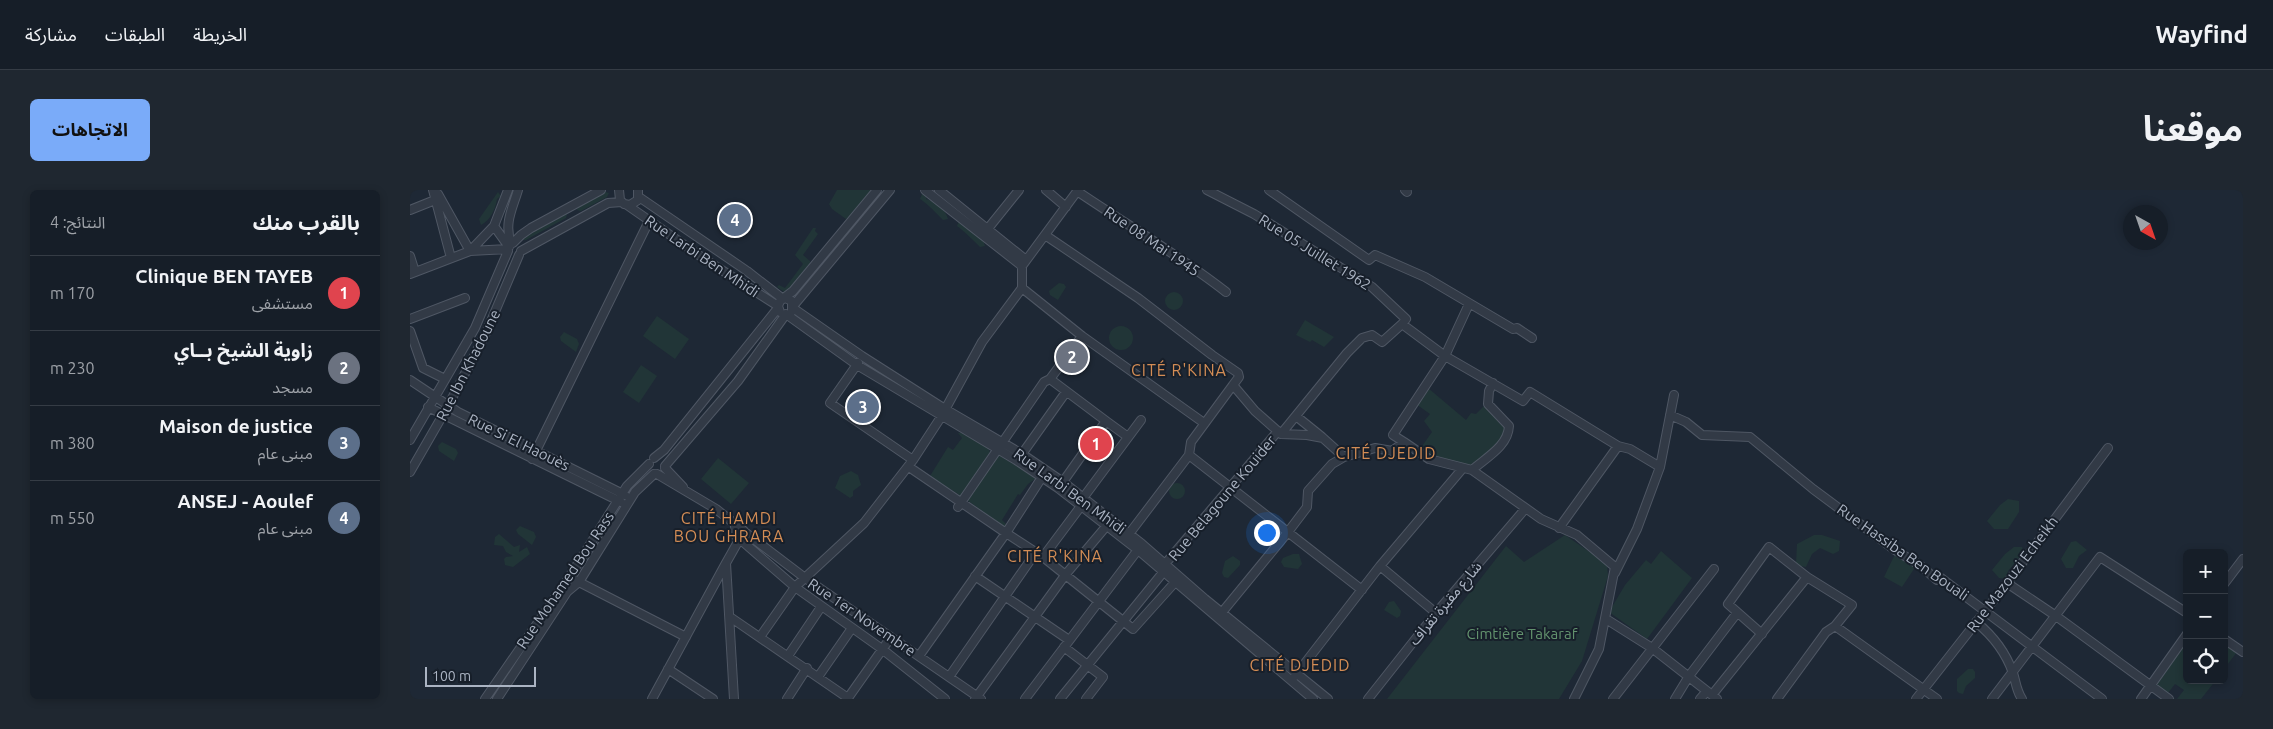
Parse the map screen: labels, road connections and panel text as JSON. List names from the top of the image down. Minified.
{"streets":{"street":["Rue 08 Mai 1945","Rue 05 Juillet 1962","Rue Larbi Ben Mhidi","Rue Ibn Khadoune","Rue Si El Haouès","Rue Belagoune Kouider","Rue Hassiba Ben Bouali","Rue Mazouzi Echeikh","Rue Mohamed Bou Rass","شارع مقبرة تقراف","Rue 1er Novembre"]},"crossings":[["Rue 05 Juillet 1962","Rue Belagoune Kouider"],["Rue Larbi Ben Mhidi","Rue Belagoune Kouider"],["Rue Larbi Ben Mhidi","Rue Mohamed Bou Rass"],["Rue Ibn Khadoune","Rue Si El Haouès"],["Rue Si El Haouès","Rue Mohamed Bou Rass"],["Rue Hassiba Ben Bouali","Rue Mazouzi Echeikh"]],"districts":["CITÉ R'KINA","CITÉ DJEDID","CITÉ HAMDI BOU GHRARA","CITÉ R'KINA","CITÉ DJEDID"],"parks":["Cimtière Takaraf"],"scale_bar":"100 m","north":"bottom right","page":{"header":"Wayfind","nav":["الخريطة","الطبقات","مشاركة"],"title":"موقعنا","buttons":"الاتجاهات","heading":["بالقرب منك","النتائج: 4"],"pins":["4","2","3","1"],"list":[{"mark":"1","name":"Clinique BEN TAYEB","note":"مستشفى","value":"170 m"},{"mark":"2","name":"زاوية الشيخ بــاي","note":"مسجد","value":"230 m"},{"mark":"3","name":"Maison de justice","note":"مبنى عام","value":"380 m"},{"mark":"4","name":"ANSEJ - Aoulef","note":"مبنى عام","value":"550 m"}],"map_buttons":["+","−"],"scale":"100 m"}}
